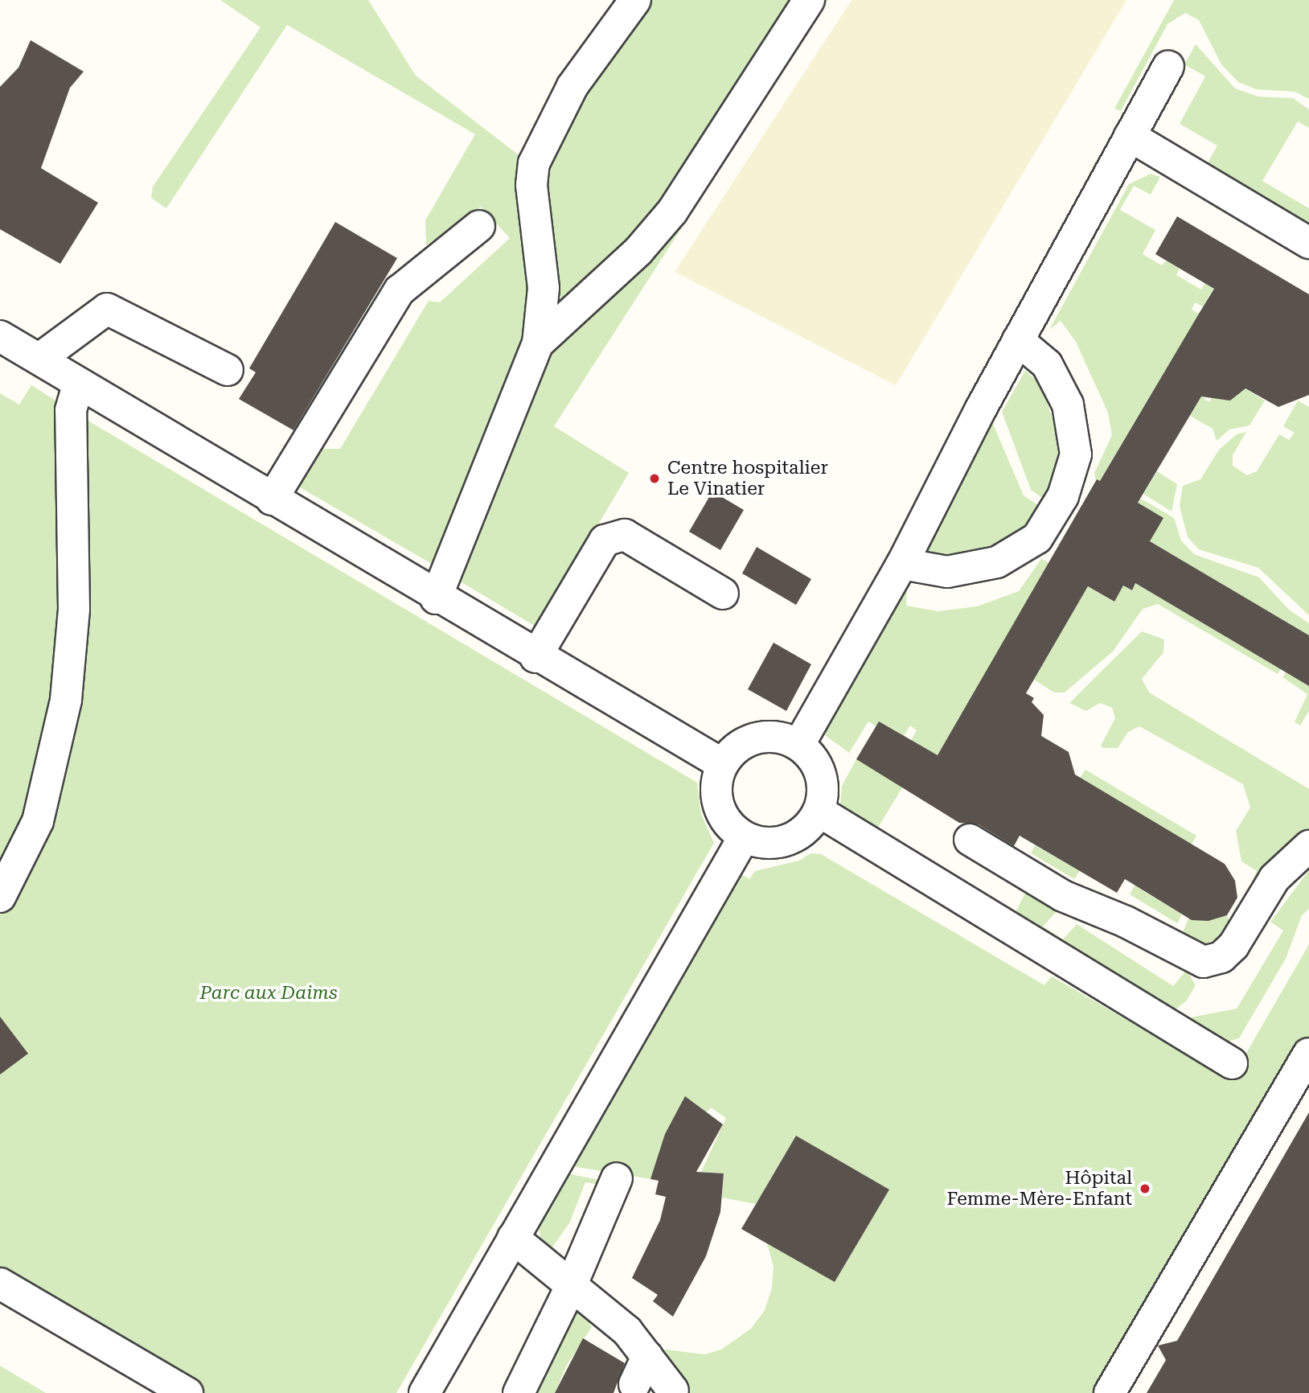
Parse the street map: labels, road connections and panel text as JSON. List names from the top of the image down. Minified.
{"parks":["Parc aux Daims"],"places":["Centre hospitalier Le Vinatier","Hôpital Femme-Mère-Enfant"]}
